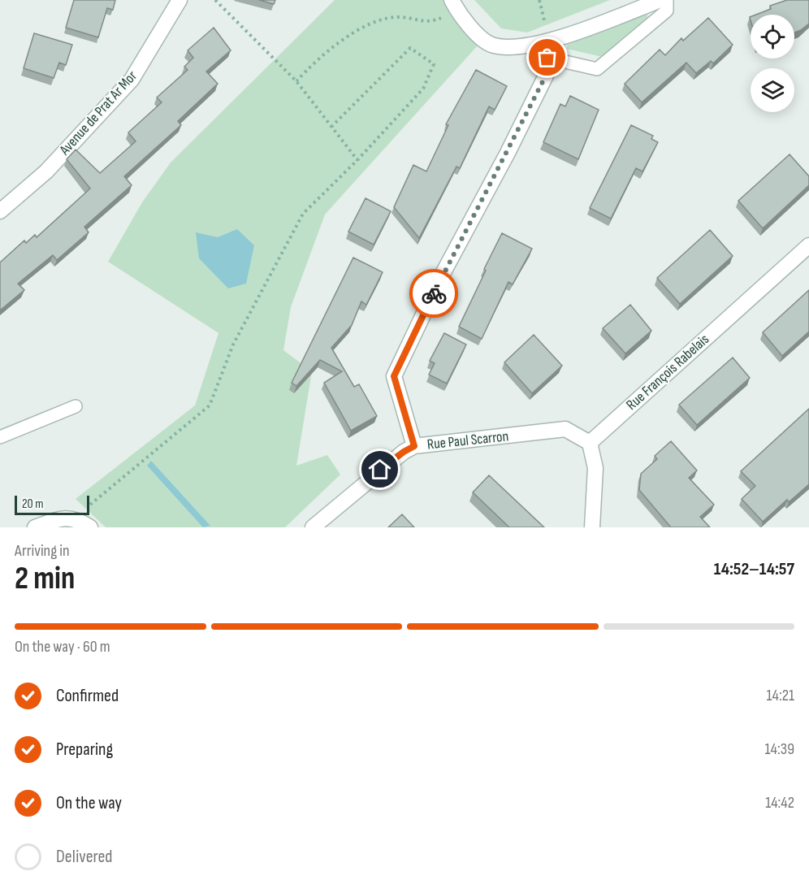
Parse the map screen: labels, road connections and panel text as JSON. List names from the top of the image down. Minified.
{"streets":{"street":["Avenue de Prat Ar Mor","Rue François Rabelais","Rue Paul Scarron"]},"crossings":[["Rue François Rabelais","Rue Paul Scarron"]],"scale_bar":"20 m","page":{"scale":"20 m","heading":["2 min","Arriving in","14:52–14:57"],"bar":"On the way · 60 m","list":[["Confirmed","14:21"],["Preparing","14:39"],["On the way","14:42"],"Delivered"]}}
